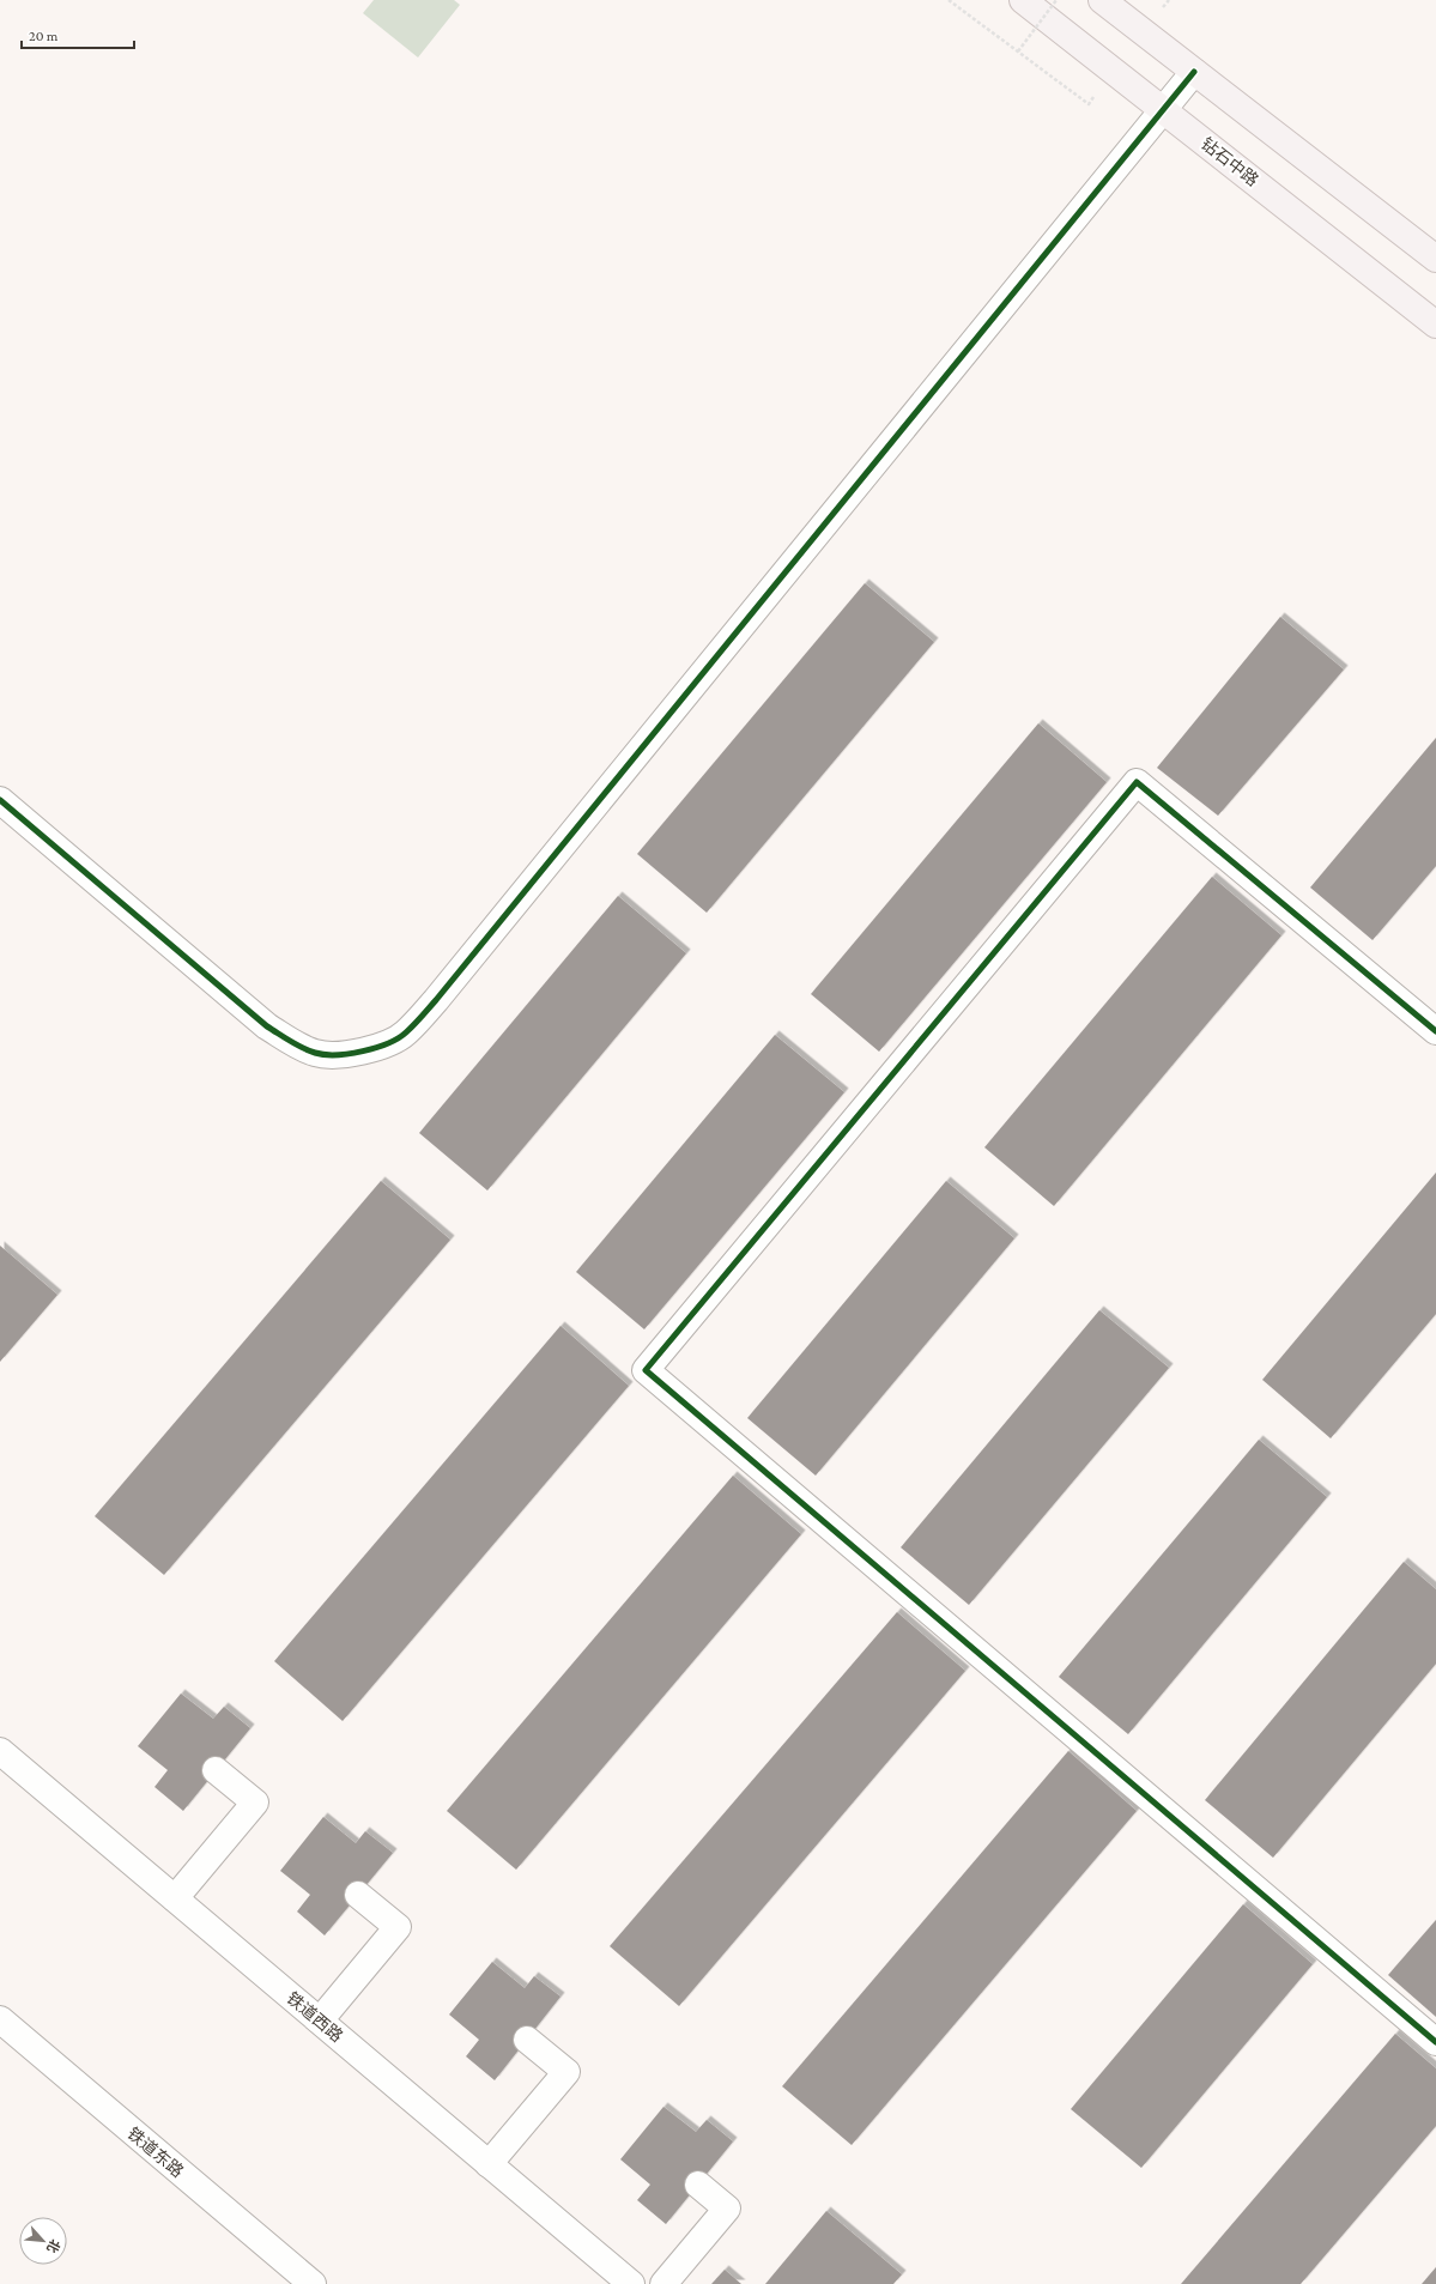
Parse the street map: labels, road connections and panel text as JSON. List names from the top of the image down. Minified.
{"streets":{"main road":["钻石中路"],"street":["铁道西路","铁道东路"]},"scale_bar":"20 m","north":"bottom right"}
